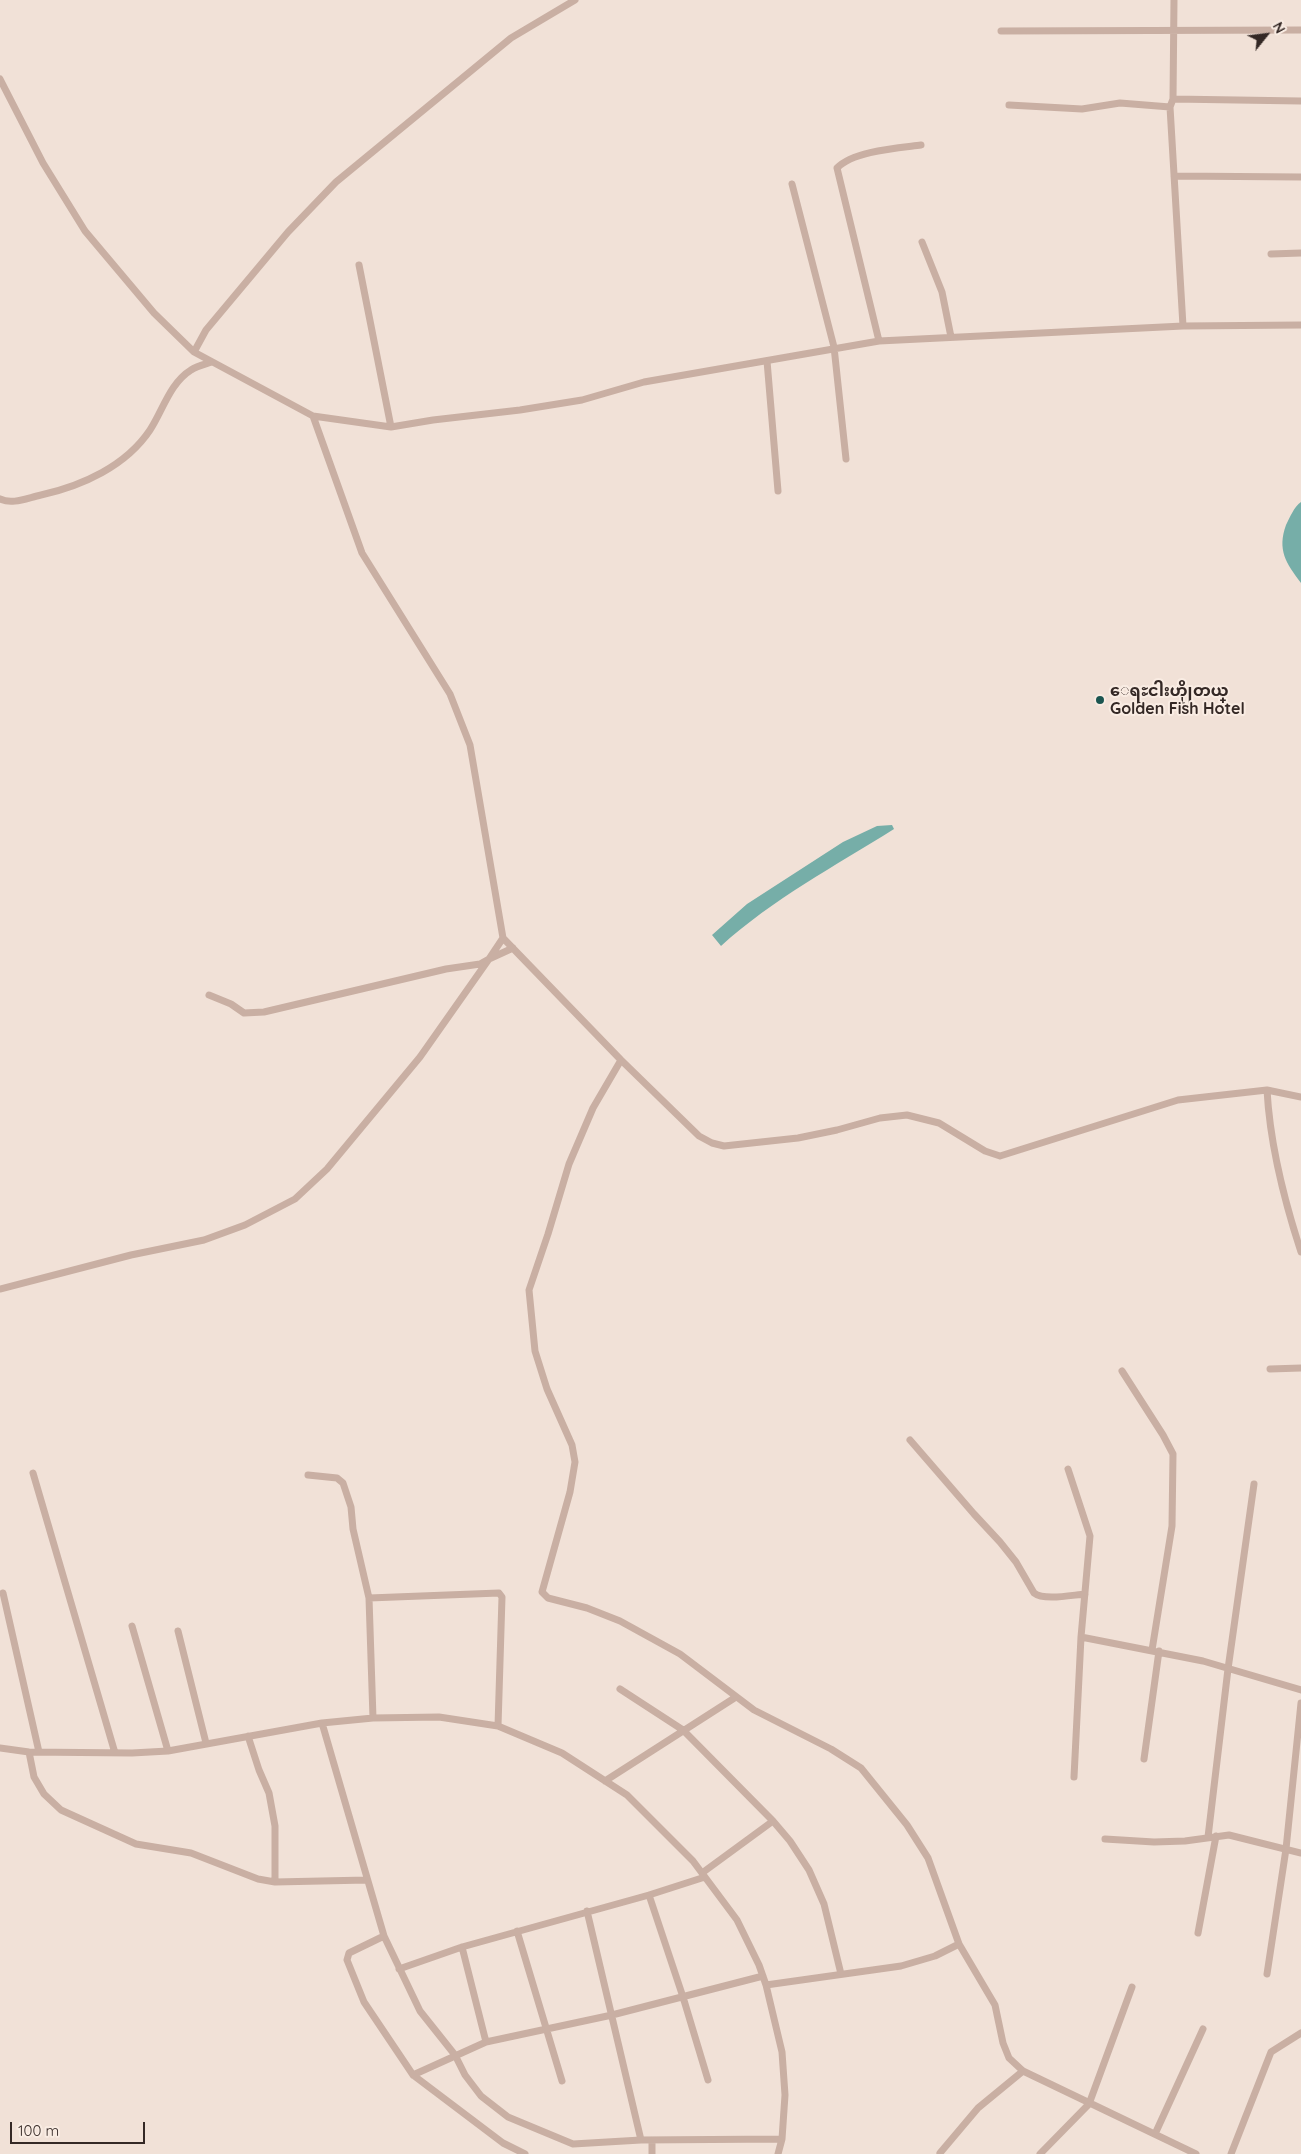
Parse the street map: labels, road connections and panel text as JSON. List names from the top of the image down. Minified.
{"places":["ေရႊငါးဟိုုတယ္ Golden Fish Hotel"],"scale_bar":"100 m","north":"top right"}
